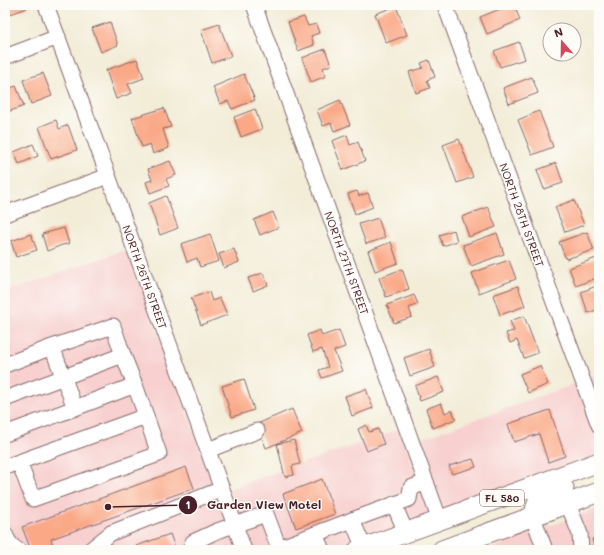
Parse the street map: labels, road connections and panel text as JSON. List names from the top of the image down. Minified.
{"streets":{"main road":["FL 580"],"street":["NORTH 28TH STREET","NORTH 27TH STREET","NORTH 26TH STREET"]},"crossings":[["NORTH 27TH STREET","FL 580"]],"places":["Garden View Motel"],"north":"top"}
